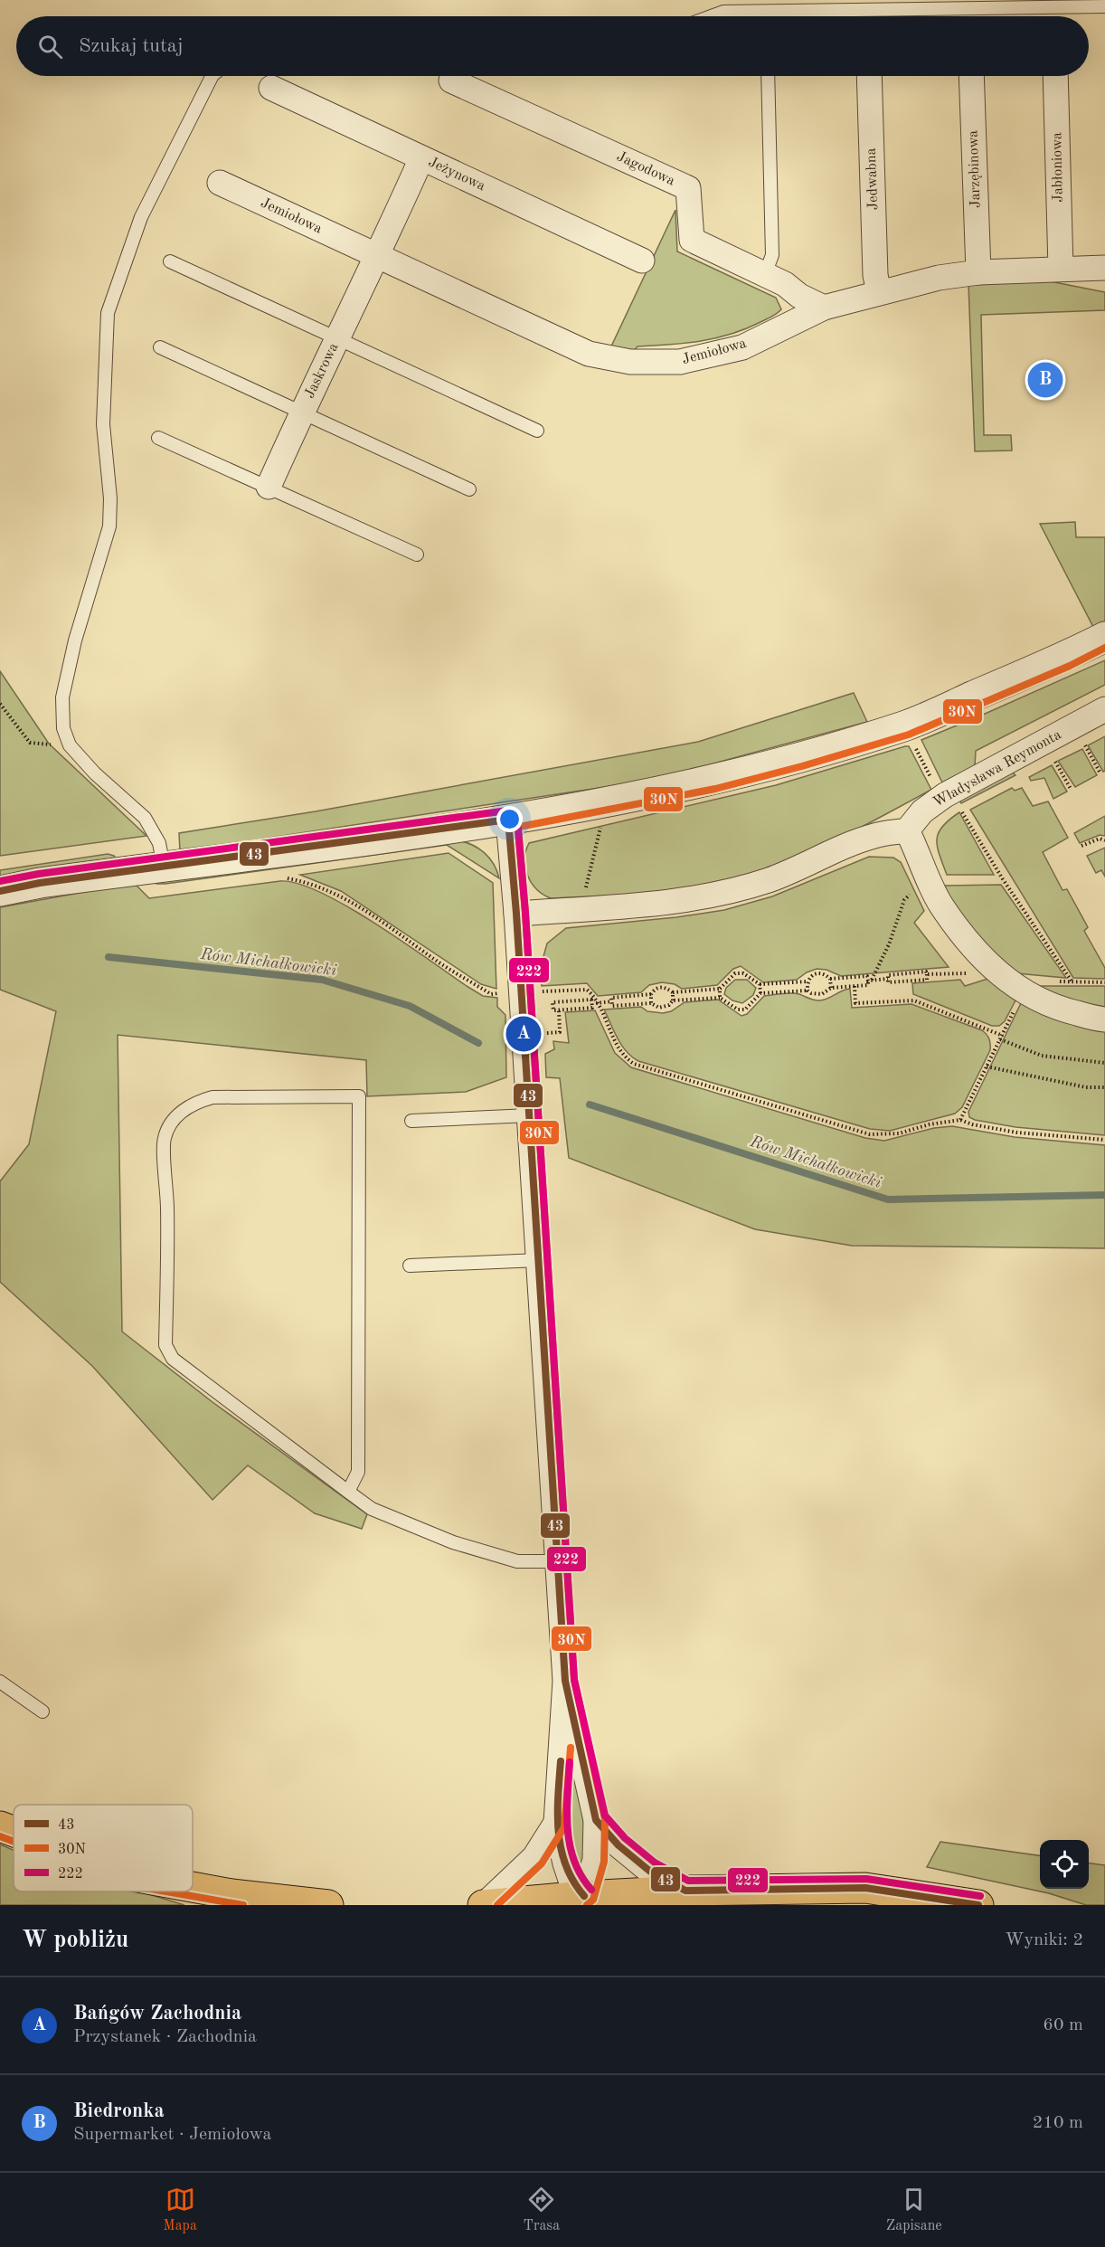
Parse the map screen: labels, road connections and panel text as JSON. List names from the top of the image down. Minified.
{"streets":{"street":["Jabłoniowa","Jagodowa","Jarzębinowa","Jeżynowa","Jedwabna","Jemiołowa","Jaskrowa","Władysława Reymonta"]},"crossings":[["Jabłoniowa","Jemiołowa"],["Jagodowa","Jemiołowa"],["Jarzębinowa","Jemiołowa"],["Jeżynowa","Jaskrowa"],["Jedwabna","Jemiołowa"],["Jemiołowa","Jaskrowa"]],"water":["Rów Michałkowicki"],"lines":["transit line 30N","transit line 222","transit line 43"],"legend":["43","30N","222"],"page":{"search":"Szukaj tutaj","pins":["B","A"],"heading":["W pobliżu","Wyniki: 2"],"list":[{"mark":"A","name":"Bańgów Zachodnia","note":"Przystanek · Zachodnia","value":"60 m"},{"mark":"B","name":"Biedronka","note":"Supermarket · Jemiołowa","value":"210 m"}],"nav":["Mapa","Trasa","Zapisane"]}}
